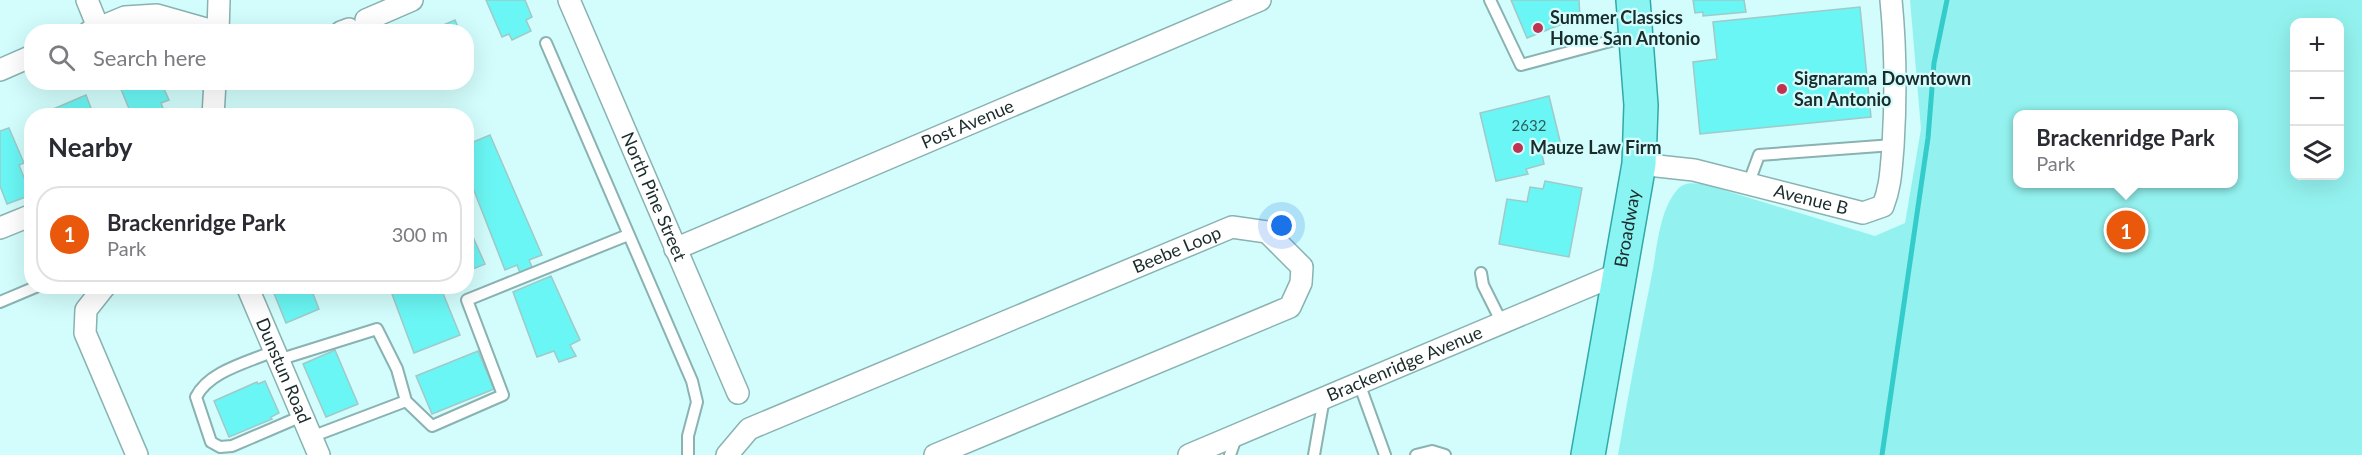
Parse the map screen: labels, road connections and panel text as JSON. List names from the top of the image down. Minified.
{"streets":{"main road":["Broadway"],"street":["Post Avenue","North Pine Street","Avenue B","Beebe Loop","Brackenridge Avenue","Dunstun Road"]},"crossings":[["Post Avenue","North Pine Street"],["Avenue B","Broadway"],["Broadway","Brackenridge Avenue"]],"places":["Summer Classics Home San Antonio","Signarama Downtown San Antonio","Mauze Law Firm"],"house_numbers":["2632"],"page":{"map_buttons":["+","−"],"search":"Search here","heading":"Nearby","popup":["Brackenridge Park","Park"],"list":[{"mark":"1","name":"Brackenridge Park","note":"Park","value":"300 m"}],"pins":"1"}}
